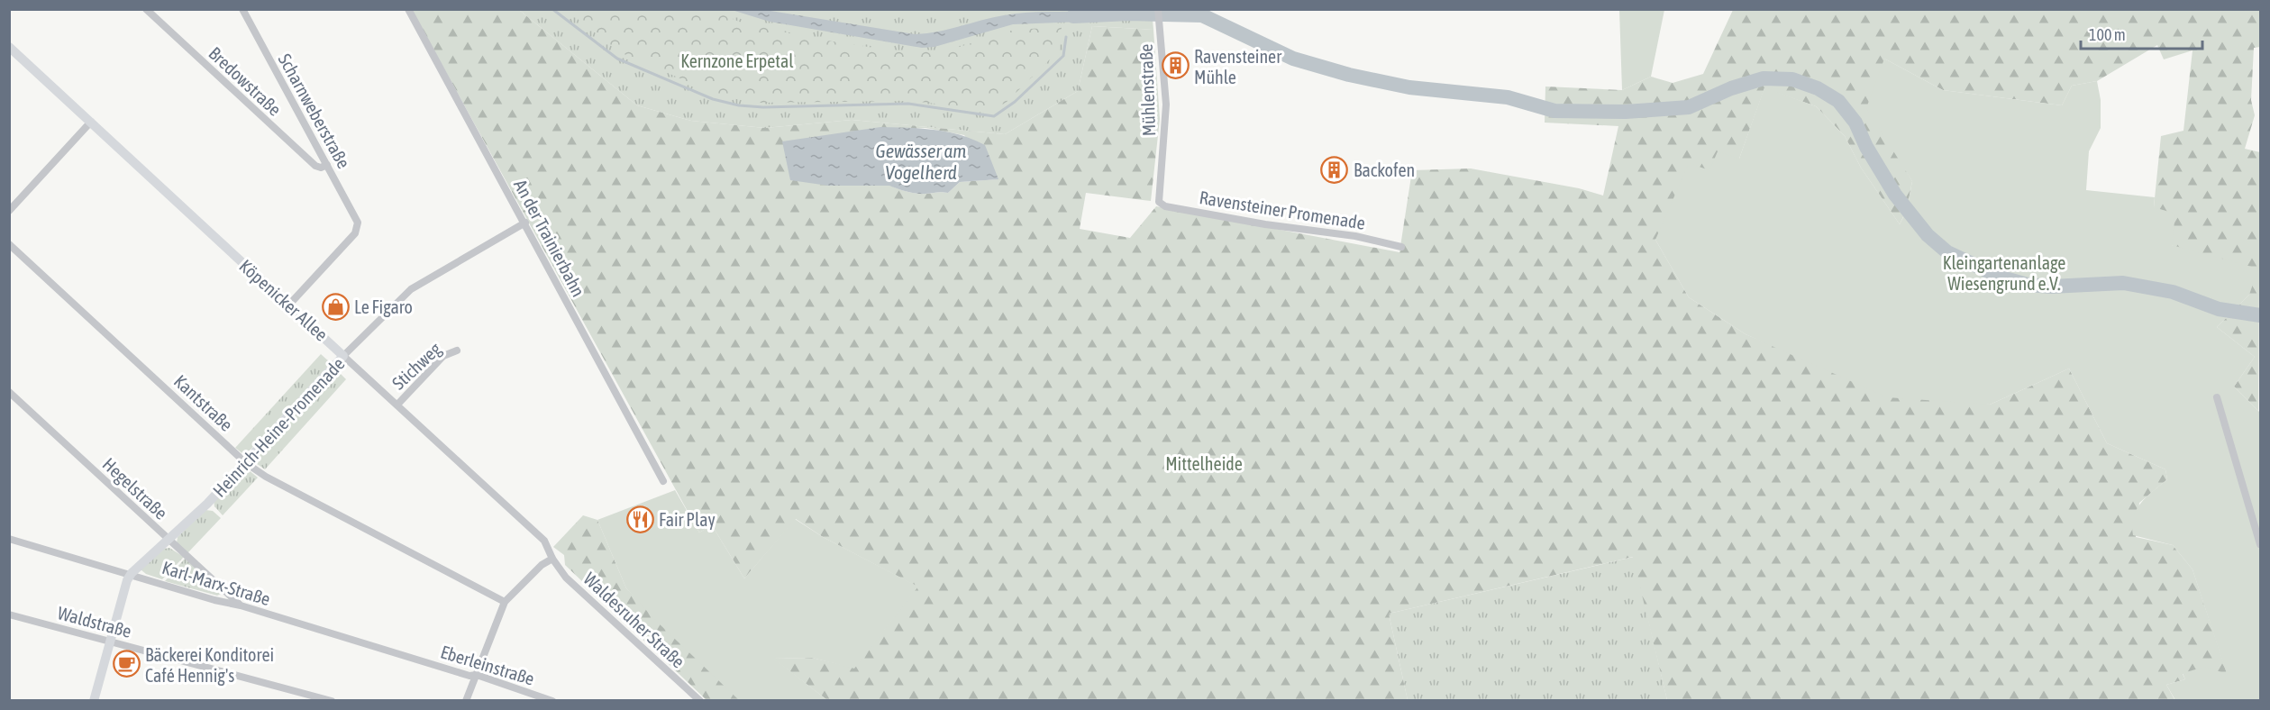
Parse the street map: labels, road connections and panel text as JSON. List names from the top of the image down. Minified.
{"streets":{"street":["Bredowstraße","Mühlenstraße","Scharnweberstraße","Ravensteiner Promenade","An der Trainierbahn","Köpenicker Allee","Stichweg","Kantstraße","Heinrich-Heine-Promenade","Hegelstraße","Karl-Marx-Straße","Waldesruher Straße","Waldstraße","Eberleinstraße"]},"crossings":[["Bredowstraße","Scharnweberstraße"],["Mühlenstraße","Ravensteiner Promenade"],["Scharnweberstraße","Köpenicker Allee"],["An der Trainierbahn","Heinrich-Heine-Promenade"],["Köpenicker Allee","Stichweg"],["Köpenicker Allee","Heinrich-Heine-Promenade"],["Köpenicker Allee","Waldesruher Straße"],["Kantstraße","Heinrich-Heine-Promenade"],["Heinrich-Heine-Promenade","Hegelstraße"],["Heinrich-Heine-Promenade","Karl-Marx-Straße"],["Heinrich-Heine-Promenade","Waldstraße"],["Hegelstraße","Karl-Marx-Straße"],["Karl-Marx-Straße","Eberleinstraße"]],"water":["Gewässer am Vogelherd"],"parks":["Kernzone Erpetal","Kleingartenanlage Wiesengrund e.V.","Mittelheide"],"places":{"building":["Ravensteiner Mühle","Backofen"],"shop":["Le Figaro"],"restaurant":["Fair Play"],"cafe":["Bäckerei Konditorei Café Hennig's"]},"scale_bar":"100 m"}
